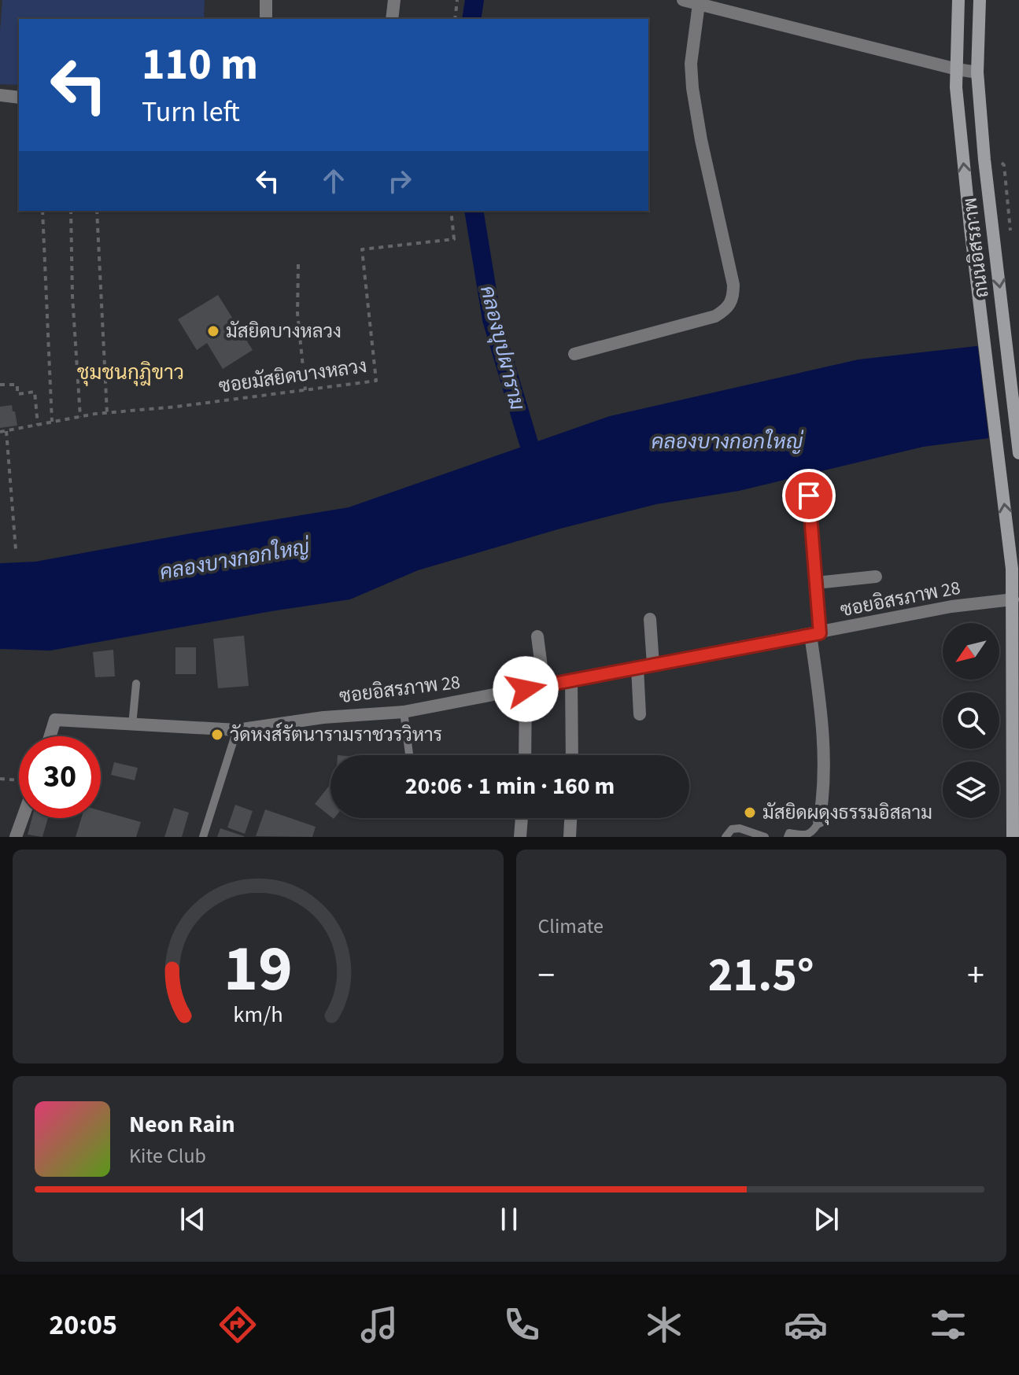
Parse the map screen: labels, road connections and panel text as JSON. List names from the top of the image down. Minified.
{"streets":{"main road":["ถนนอิสรภาพ"],"street":["ซอยอิสรภาพ 28"],"path":["ซอยมัสยิดบางหลวง"]},"districts":["ชุมชนกุฎิขาว"],"water":["คลองบุปผาราม","คลองบางกอกใหญ่"],"places":["มัสยิดบางหลวง","วัดหงส์รัตนารามราชวรวิหาร","มัสยิดผดุงธรรมอิสลาม"],"north":"bottom left","page":{"turn":["110 m","Turn left"],"limit":"30","trip":"20:06 · 1 min · 160 m","tile":"Climate","heat":["−","21.5°","+"],"song":["Neon Rain","Kite Club"],"tabs":"20:05","gauge":["19","km/h"]}}
